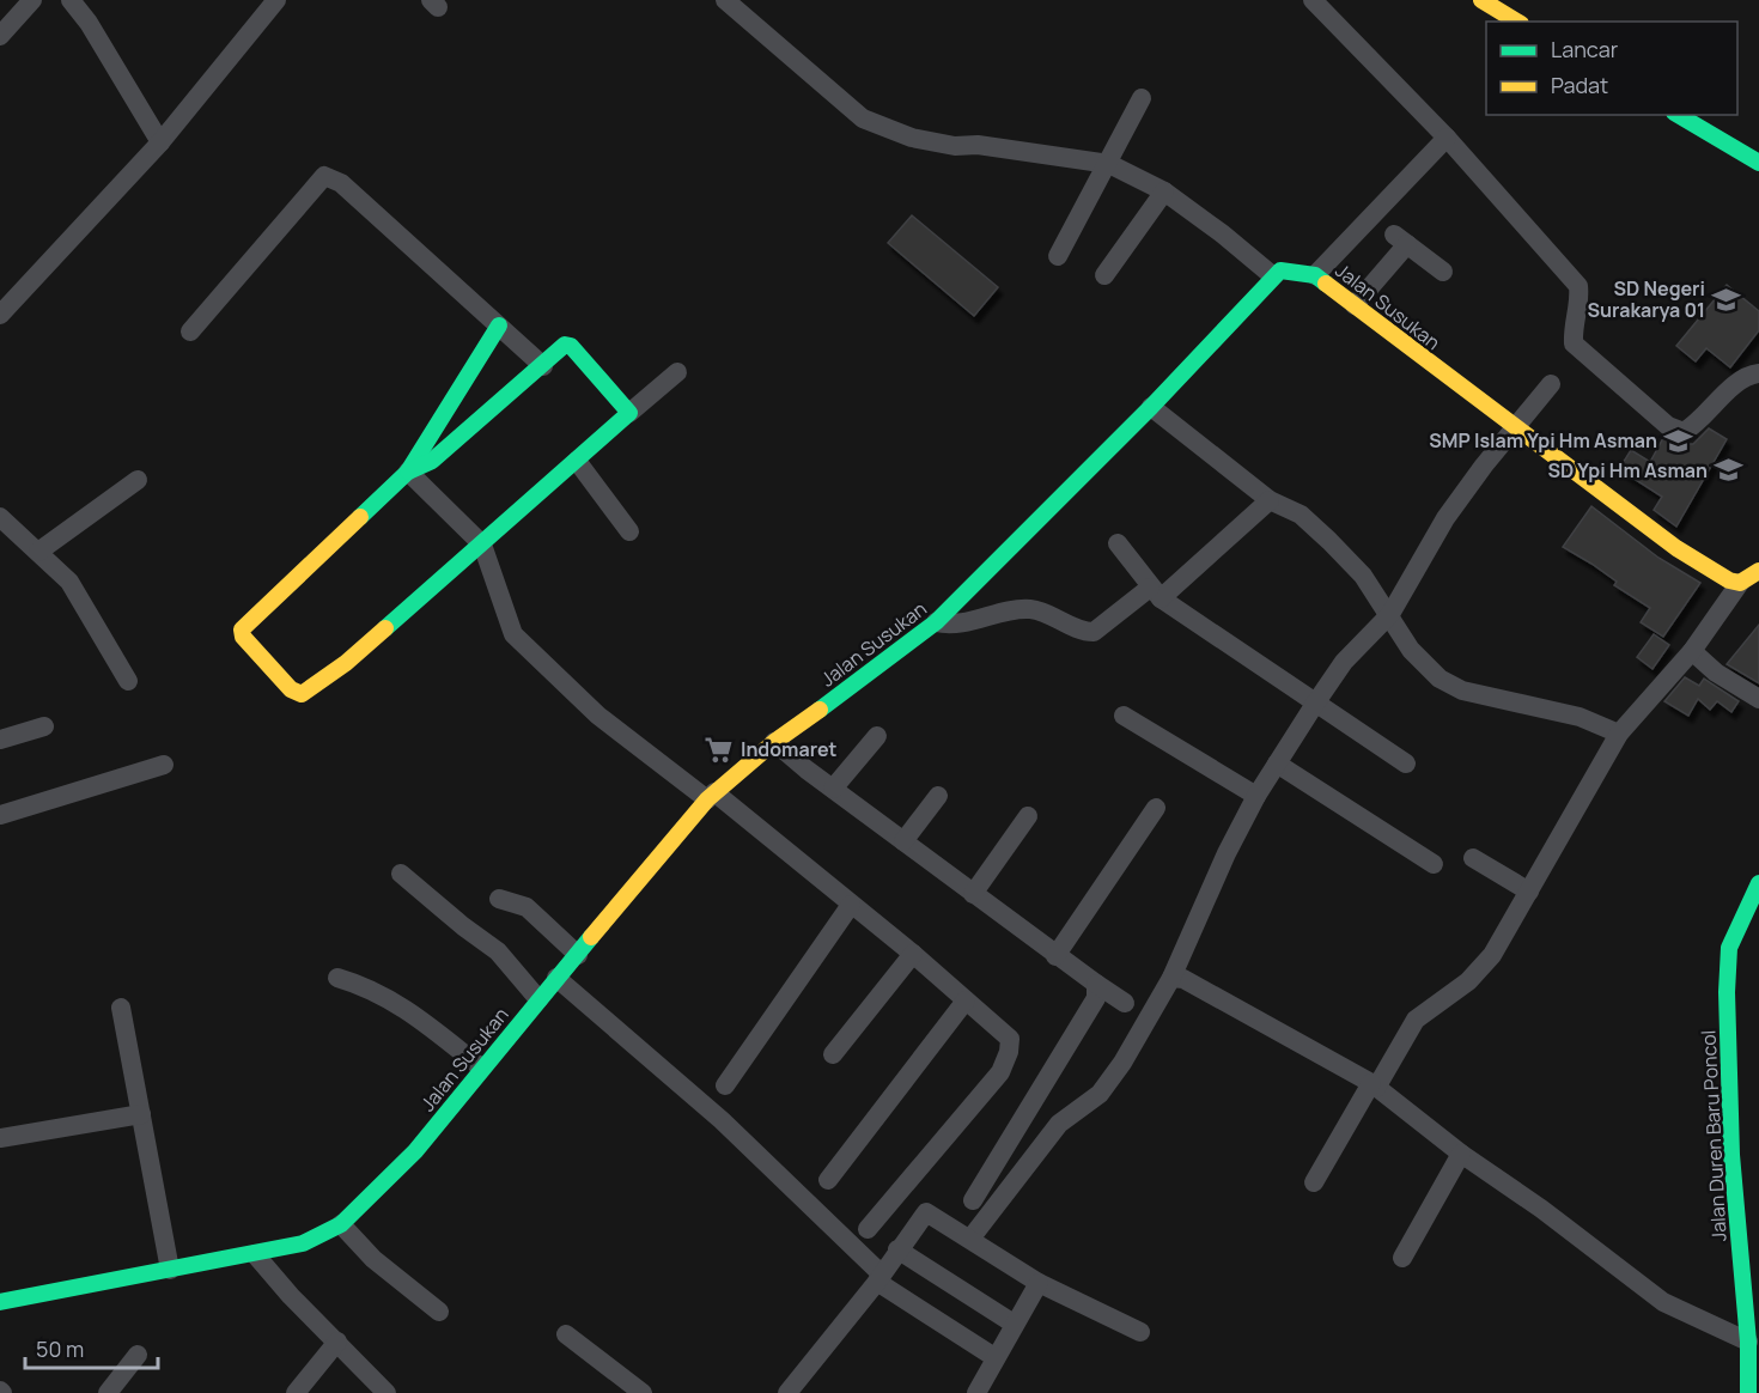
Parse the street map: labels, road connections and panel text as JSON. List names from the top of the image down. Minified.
{"streets":{"main road":["Jalan Susukan","Jalan Duren Baru Poncol"]},"places":{"school or university":["SD Negeri Surakarya 01","SMP Islam Ypi Hm Asman","SD Ypi Hm Asman"],"supermarket":["Indomaret"]},"legend":["Lancar","Padat"],"scale_bar":"50 m"}
